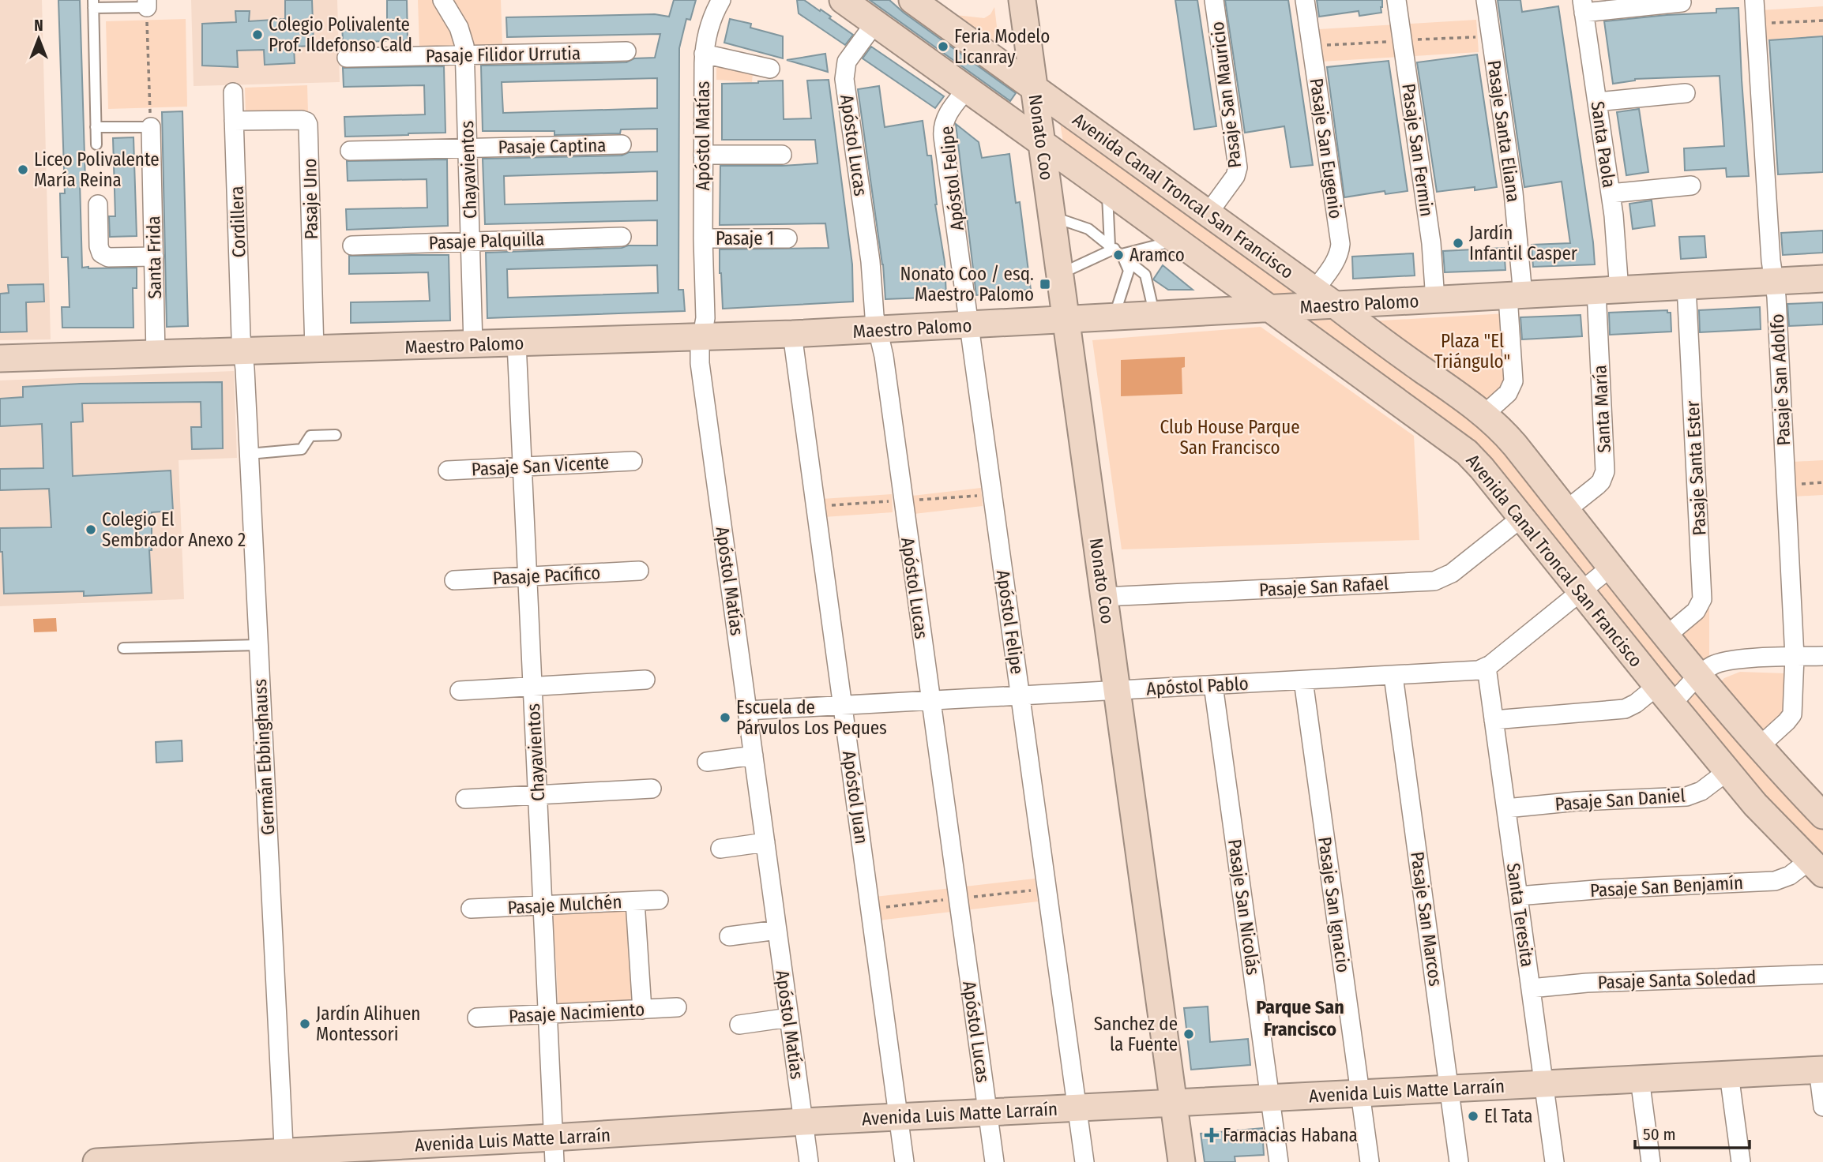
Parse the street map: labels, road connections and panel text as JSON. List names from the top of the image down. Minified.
{"streets":{"street":["Pasaje Filidor Urrutia","Pasaje San Mauricio","Pasaje Santa Eliana","Apóstol Matías","Nonato Coo","Santa Paola","Apóstol Lucas","Pasaje Captina","Pasaje San Eugenio","Pasaje San Fermin","Chayavientos","Apóstol Felipe","Avenida Canal Troncal San Francisco","Pasaje Uno","Cordillera","Pasaje 1","Pasaje Palquilla","Santa Frida","Maestro Palomo","Pasaje San Adolfo","Santa María","Pasaje San Vicente","Pasaje Santa Ester","Pasaje Pacífico","Pasaje San Rafael","Apóstol Pablo","Germán Ebbinghauss","Apóstol Juan","Pasaje San Daniel","Pasaje San Benjamín","Pasaje Mulchén","Pasaje San Ignacio","Pasaje San Nicolás","Santa Teresita","Pasaje San Marcos","Pasaje Santa Soledad","Pasaje Nacimiento","Avenida Luis Matte Larraín"]},"crossings":[["Pasaje Filidor Urrutia","Chayavientos"],["Pasaje San Mauricio","Avenida Canal Troncal San Francisco"],["Pasaje Santa Eliana","Avenida Canal Troncal San Francisco"],["Pasaje Santa Eliana","Maestro Palomo"],["Apóstol Matías","Pasaje 1"],["Apóstol Matías","Maestro Palomo"],["Apóstol Matías","Apóstol Pablo"],["Apóstol Matías","Avenida Luis Matte Larraín"],["Nonato Coo","Avenida Canal Troncal San Francisco"],["Nonato Coo","Maestro Palomo"],["Nonato Coo","Pasaje San Rafael"],["Nonato Coo","Apóstol Pablo"],["Nonato Coo","Avenida Luis Matte Larraín"],["Santa Paola","Maestro Palomo"],["Santa Paola","Santa María"],["Apóstol Lucas","Avenida Canal Troncal San Francisco"],["Apóstol Lucas","Maestro Palomo"],["Apóstol Lucas","Apóstol Pablo"],["Apóstol Lucas","Avenida Luis Matte Larraín"],["Pasaje Captina","Chayavientos"],["Pasaje San Eugenio","Avenida Canal Troncal San Francisco"],["Pasaje San Fermin","Maestro Palomo"],["Chayavientos","Pasaje Palquilla"],["Chayavientos","Maestro Palomo"],["Chayavientos","Pasaje San Vicente"],["Chayavientos","Pasaje Pacífico"],["Chayavientos","Pasaje Mulchén"],["Chayavientos","Pasaje Nacimiento"],["Chayavientos","Avenida Luis Matte Larraín"],["Apóstol Felipe","Avenida Canal Troncal San Francisco"],["Apóstol Felipe","Maestro Palomo"],["Apóstol Felipe","Apóstol Pablo"],["Apóstol Felipe","Avenida Luis Matte Larraín"],["Avenida Canal Troncal San Francisco","Maestro Palomo"],["Avenida Canal Troncal San Francisco","Pasaje San Adolfo"],["Avenida Canal Troncal San Francisco","Santa María"],["Avenida Canal Troncal San Francisco","Pasaje Santa Ester"],["Avenida Canal Troncal San Francisco","Pasaje San Rafael"],["Avenida Canal Troncal San Francisco","Apóstol Pablo"],["Avenida Canal Troncal San Francisco","Pasaje San Daniel"],["Avenida Canal Troncal San Francisco","Pasaje San Benjamín"],["Pasaje Uno","Cordillera"],["Pasaje Uno","Maestro Palomo"],["Cordillera","Maestro Palomo"],["Cordillera","Germán Ebbinghauss"],["Santa Frida","Maestro Palomo"],["Maestro Palomo","Pasaje San Adolfo"],["Maestro Palomo","Santa María"],["Maestro Palomo","Pasaje Santa Ester"],["Maestro Palomo","Germán Ebbinghauss"],["Maestro Palomo","Apóstol Juan"],["Apóstol Pablo","Apóstol Juan"],["Apóstol Pablo","Pasaje San Ignacio"],["Apóstol Pablo","Pasaje San Nicolás"],["Apóstol Pablo","Santa Teresita"],["Apóstol Pablo","Pasaje San Marcos"],["Germán Ebbinghauss","Avenida Luis Matte Larraín"],["Apóstol Juan","Avenida Luis Matte Larraín"],["Pasaje San Daniel","Santa Teresita"],["Pasaje San Benjamín","Santa Teresita"],["Pasaje San Ignacio","Avenida Luis Matte Larraín"],["Pasaje San Nicolás","Avenida Luis Matte Larraín"],["Santa Teresita","Pasaje Santa Soledad"],["Santa Teresita","Avenida Luis Matte Larraín"],["Pasaje San Marcos","Avenida Luis Matte Larraín"]],"districts":["Parque San Francisco"],"parks":["Plaza \"El Triángulo\"","Club House Parque San Francisco"],"places":{"other":["Colegio Polivalente Prof. Ildefonso Cald","Feria Modelo Licanray","Liceo Polivalente María Reina","Jardín Infantil Casper","Aramco","Colegio El Sembrador Anexo 2","Escuela de Párvulos Los Peques","Jardín Alihuen Montessori","Sanchez de la Fuente","El Tata"],"transit":["Nonato Coo / esq. Maestro Palomo"],"health":["Farmacias Habana"]},"scale_bar":"50 m","north":"top"}
